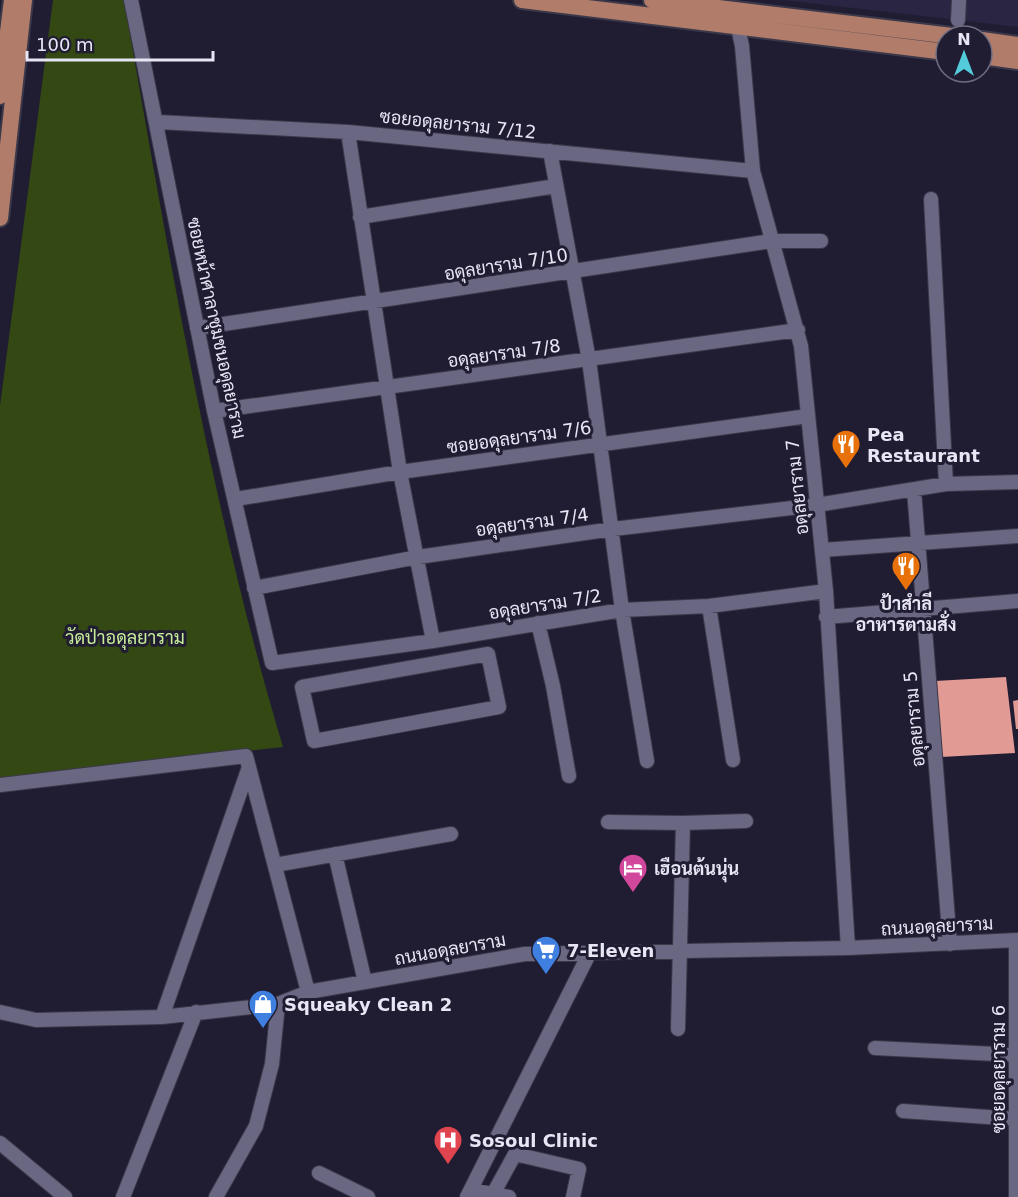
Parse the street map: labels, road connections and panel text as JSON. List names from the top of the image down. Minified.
{"streets":{"street":["ซอยอดุลยาราม 7/12","อดุลยาราม 7/10","ซอยหน้าศาลาชุมชนอดุลยาราม","อดุลยาราม 7/8","ซอยอดุลยาราม 7/6","อดุลยาราม 7","อดุลยาราม 7/4","อดุลยาราม 7/2","อดุลยาราม 5","ถนนอดุลยาราม","ซอยอดุลยาราม 6"]},"crossings":[["ซอยอดุลยาราม 7/12","ซอยหน้าศาลาชุมชนอดุลยาราม"],["ซอยอดุลยาราม 7/12","อดุลยาราม 7"],["อดุลยาราม 7/10","ซอยหน้าศาลาชุมชนอดุลยาราม"],["อดุลยาราม 7/10","อดุลยาราม 7"],["ซอยหน้าศาลาชุมชนอดุลยาราม","อดุลยาราม 7/8"],["ซอยหน้าศาลาชุมชนอดุลยาราม","ซอยอดุลยาราม 7/6"],["ซอยหน้าศาลาชุมชนอดุลยาราม","อดุลยาราม 7/4"],["ซอยหน้าศาลาชุมชนอดุลยาราม","อดุลยาราม 7/2"],["อดุลยาราม 7/8","อดุลยาราม 7"],["ซอยอดุลยาราม 7/6","อดุลยาราม 7"],["อดุลยาราม 7","อดุลยาราม 7/4"],["อดุลยาราม 7","อดุลยาราม 7/2"],["อดุลยาราม 7","ถนนอดุลยาราม"],["อดุลยาราม 7/4","อดุลยาราม 5"],["อดุลยาราม 5","ถนนอดุลยาราม"],["ถนนอดุลยาราม","ซอยอดุลยาราม 6"]],"parks":["วัดป่าอดุลยาราม"],"places":{"restaurant":["Pea Restaurant","ป้าสำลี อาหารตามสั่ง"],"hotel":["เฮือนต้นนุ่น"],"supermarket":["7-Eleven"],"shop":["Squeaky Clean 2"],"hospital":["Sosoul Clinic"]},"scale_bar":"100 m","north":"top"}
